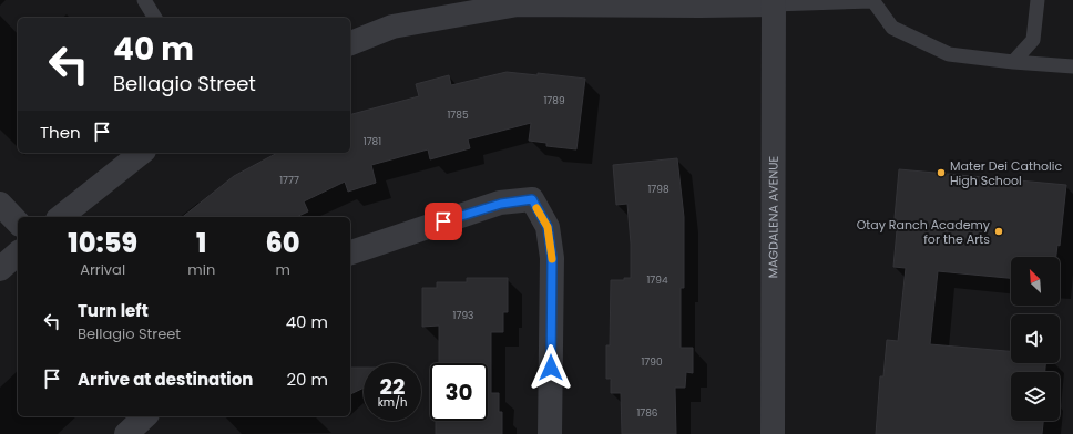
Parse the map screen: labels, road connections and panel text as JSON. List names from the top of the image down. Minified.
{"streets":{"street":["MAGDALENA AVENUE"]},"places":["Mater Dei Catholic High School","Otay Ranch Academy for the Arts"],"house_numbers":["1789","1785","1781","1777","1798","1794","1793","1790","1786"],"north":"top left","page":{"turn":["40 m","Bellagio Street"],"then":"Then","eta":["10:59","Arrival","1","min","60","m"],"list":[{"name":"Turn left","note":"Bellagio Street","value":"40 m"},{"name":"Arrive at destination","value":"20 m"}],"speed":"22 km/h","limit":"30"}}
